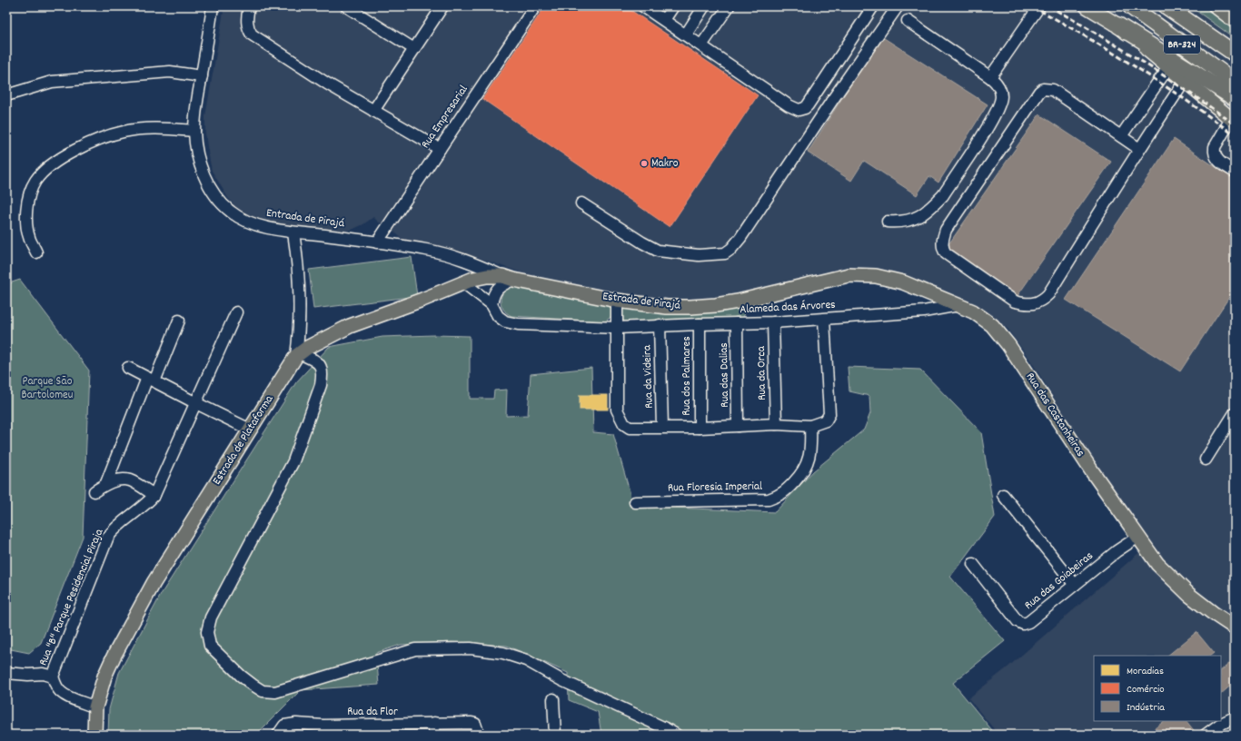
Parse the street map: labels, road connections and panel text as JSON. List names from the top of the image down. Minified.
{"streets":{"highway":["BR-324"],"main road":["Estrada de Pirajá","Rua das Castanheiras","Estrada de Plataforma"],"street":["Rua Empresarial","Entrada de Pirajá","Alameda das Árvores","Rua da Orca","Rua das Dalias","Rua dos Palmares","Rua da Videira","Rua Floresia Imperial","Rua das Goiabeiras","Rua \"B\" Parque Pesidencial Piraja","Rua da Flor"]},"crossings":[["Rua Empresarial","Entrada de Pirajá"],["Entrada de Pirajá","Estrada de Pirajá"],["Entrada de Pirajá","Estrada de Plataforma"],["Estrada de Pirajá","Rua das Castanheiras"],["Estrada de Pirajá","Estrada de Plataforma"],["Alameda das Árvores","Rua da Orca"],["Alameda das Árvores","Rua das Dalias"],["Alameda das Árvores","Rua dos Palmares"],["Alameda das Árvores","Rua da Videira"],["Alameda das Árvores","Rua das Castanheiras"],["Alameda das Árvores","Estrada de Plataforma"],["Rua das Castanheiras","Rua das Goiabeiras"]],"parks":["Parque São Bartolomeu"],"places":["Makro"],"legend":["Moradias","Comércio","Indústria"]}
